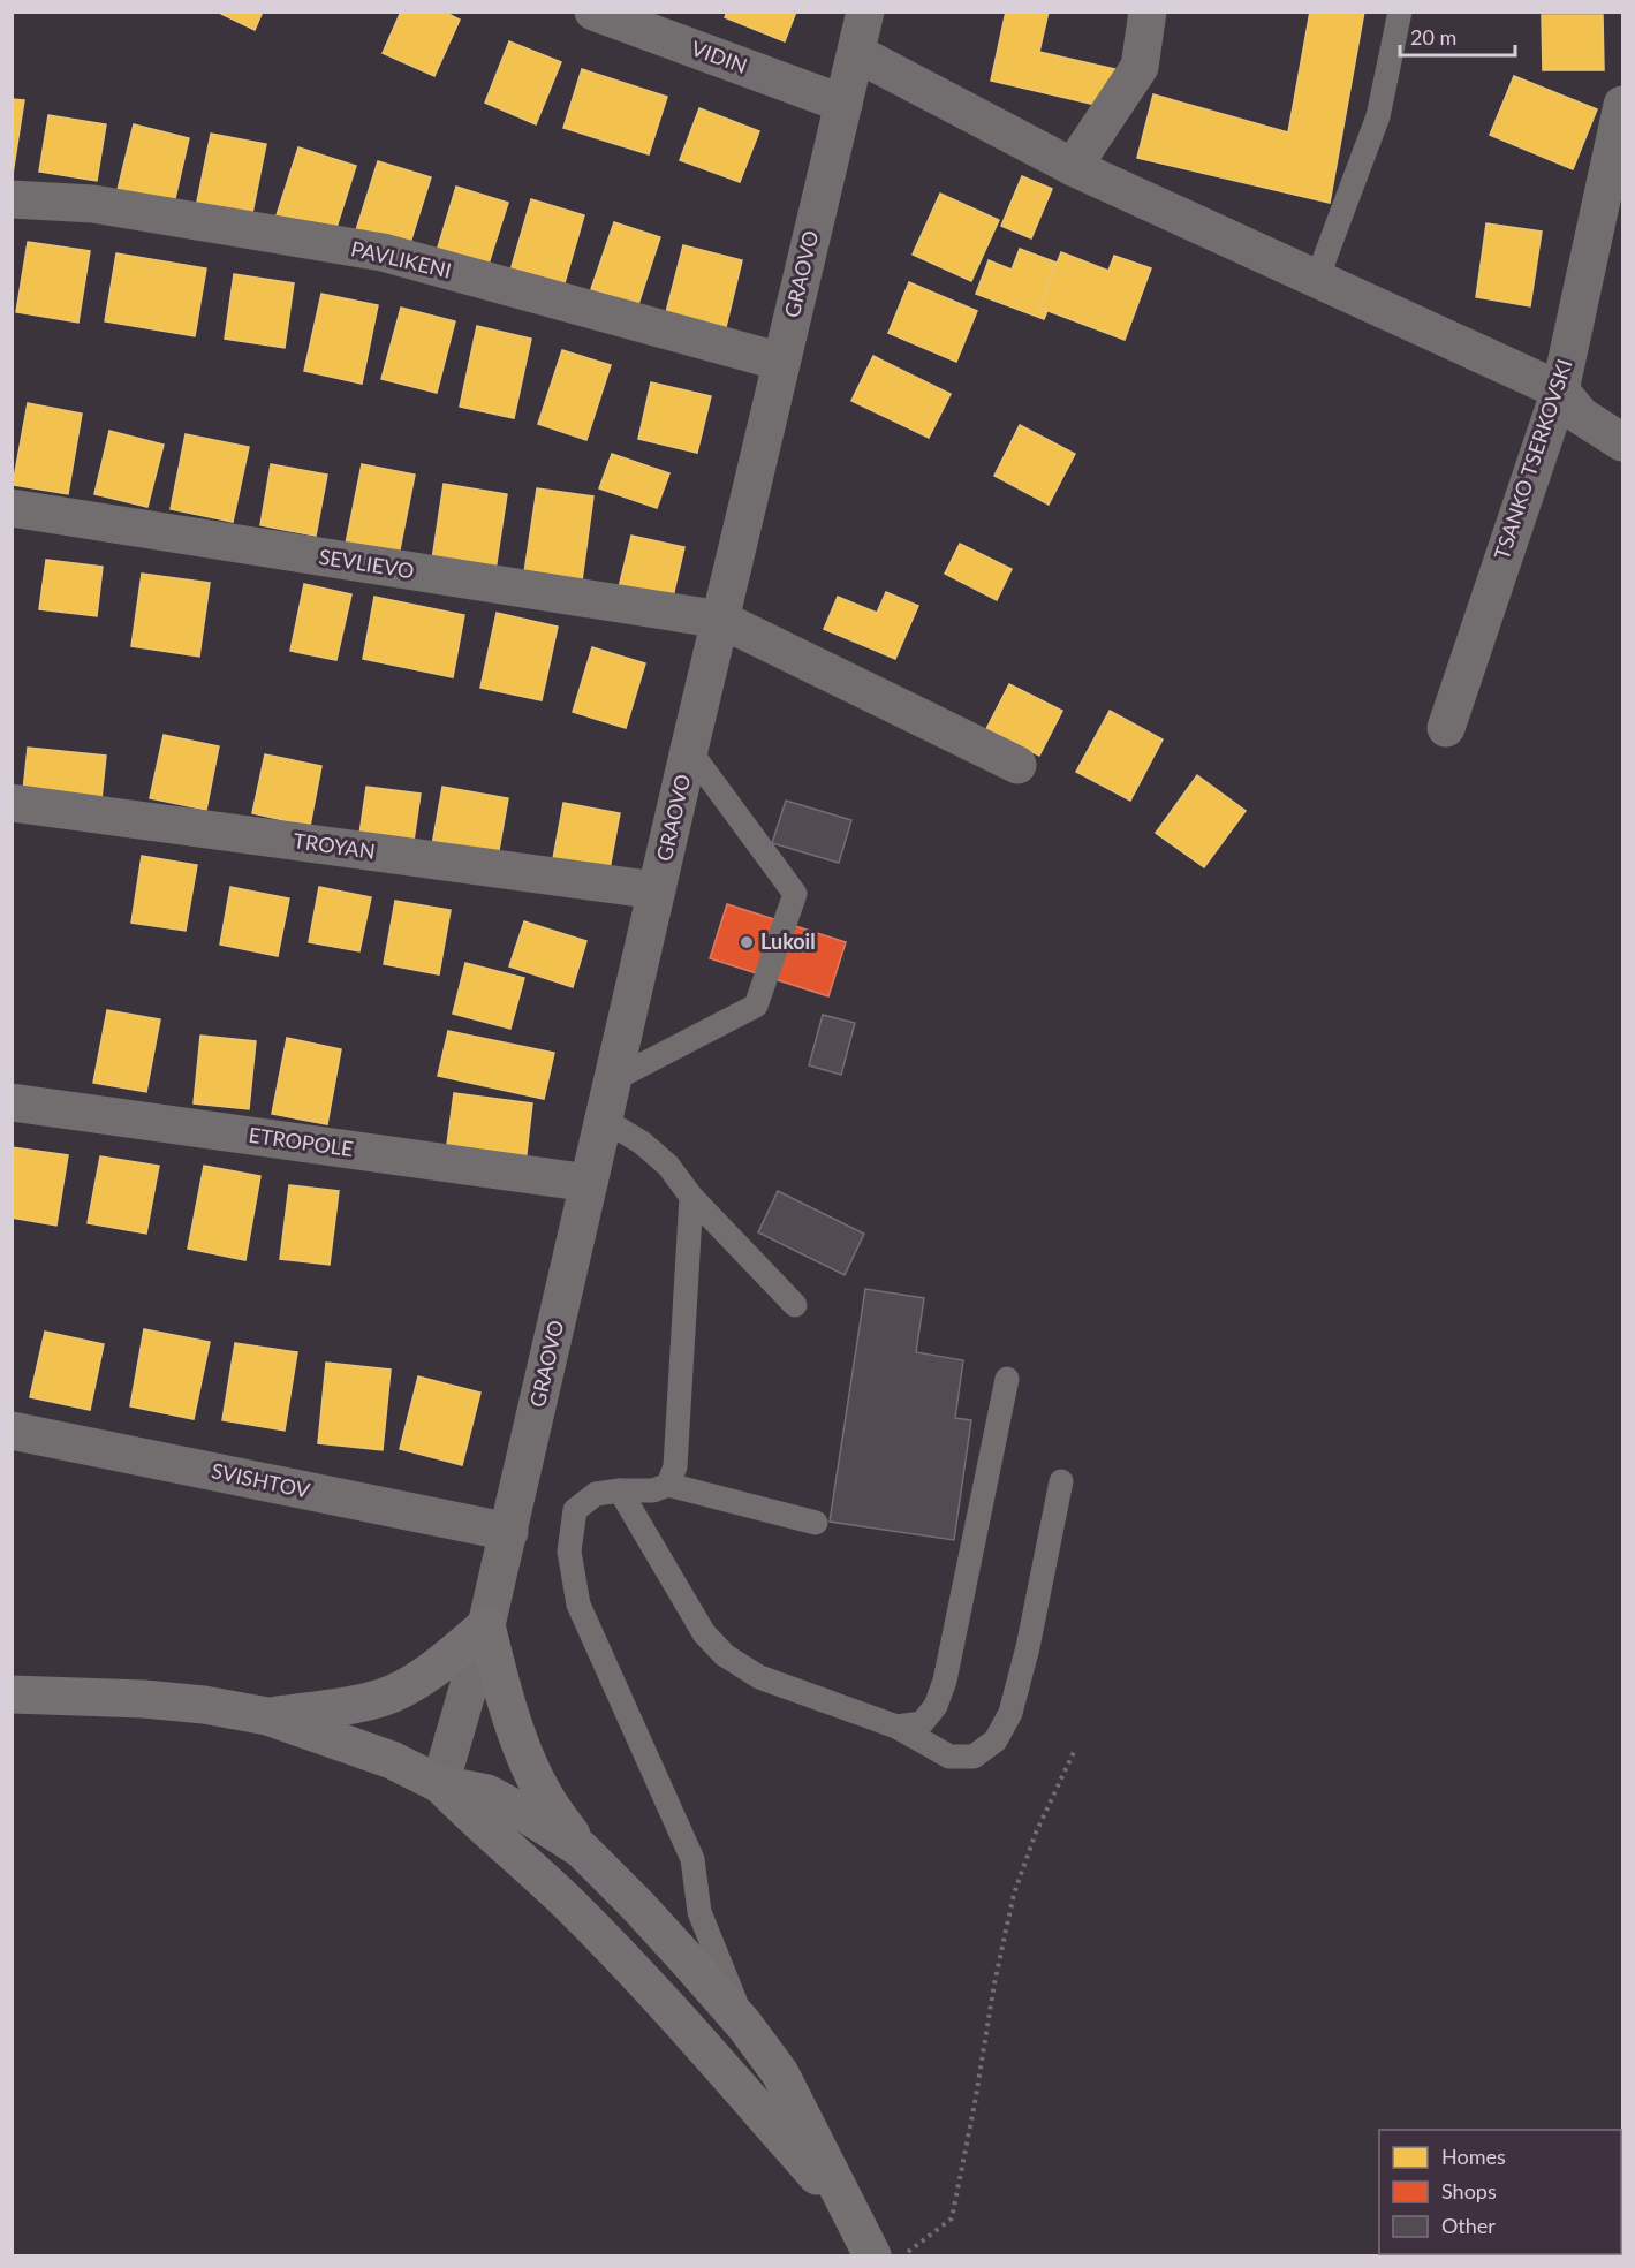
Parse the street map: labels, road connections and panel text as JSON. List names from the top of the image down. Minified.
{"streets":{"street":["VIDIN","PAVLIKENI","GRAOVO","TSANKO TSERKOVSKI","SEVLIEVO","TROYAN","ETROPOLE","SVISHTOV"]},"crossings":[["VIDIN","GRAOVO"],["PAVLIKENI","GRAOVO"],["GRAOVO","SEVLIEVO"],["GRAOVO","TROYAN"],["GRAOVO","ETROPOLE"],["GRAOVO","SVISHTOV"]],"places":["Lukoil"],"legend":["Homes","Shops","Other"],"scale_bar":"20 m"}
